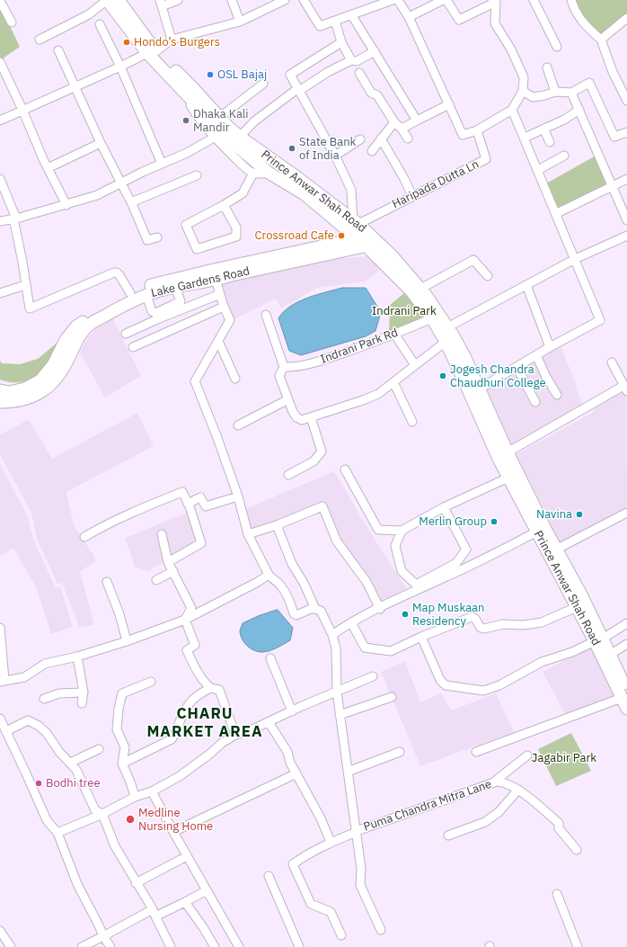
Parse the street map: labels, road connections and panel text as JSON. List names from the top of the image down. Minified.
{"streets":{"main road":["Prince Anwar Shah Road","Lake Gardens Road"],"street":["Haripada Dutta Ln","Indrani Park Rd","Puma Chandra Mitra Lane"]},"crossings":[["Haripada Dutta Ln","Prince Anwar Shah Road"],["Prince Anwar Shah Road","Lake Gardens Road"],["Prince Anwar Shah Road","Indrani Park Rd"]],"districts":["CHARU MARKET AREA"],"parks":["Indrani Park","Jagabir Park"],"places":["Hondo’s Burgers","OSL Bajaj","Dhaka Kali Mandir","State Bank of India","Crossroad Cafe","Jogesh Chandra Chaudhuri College","Navina","Merlin Group","Map Muskaan Residency","Bodhi tree","Medline Nursing Home"]}
